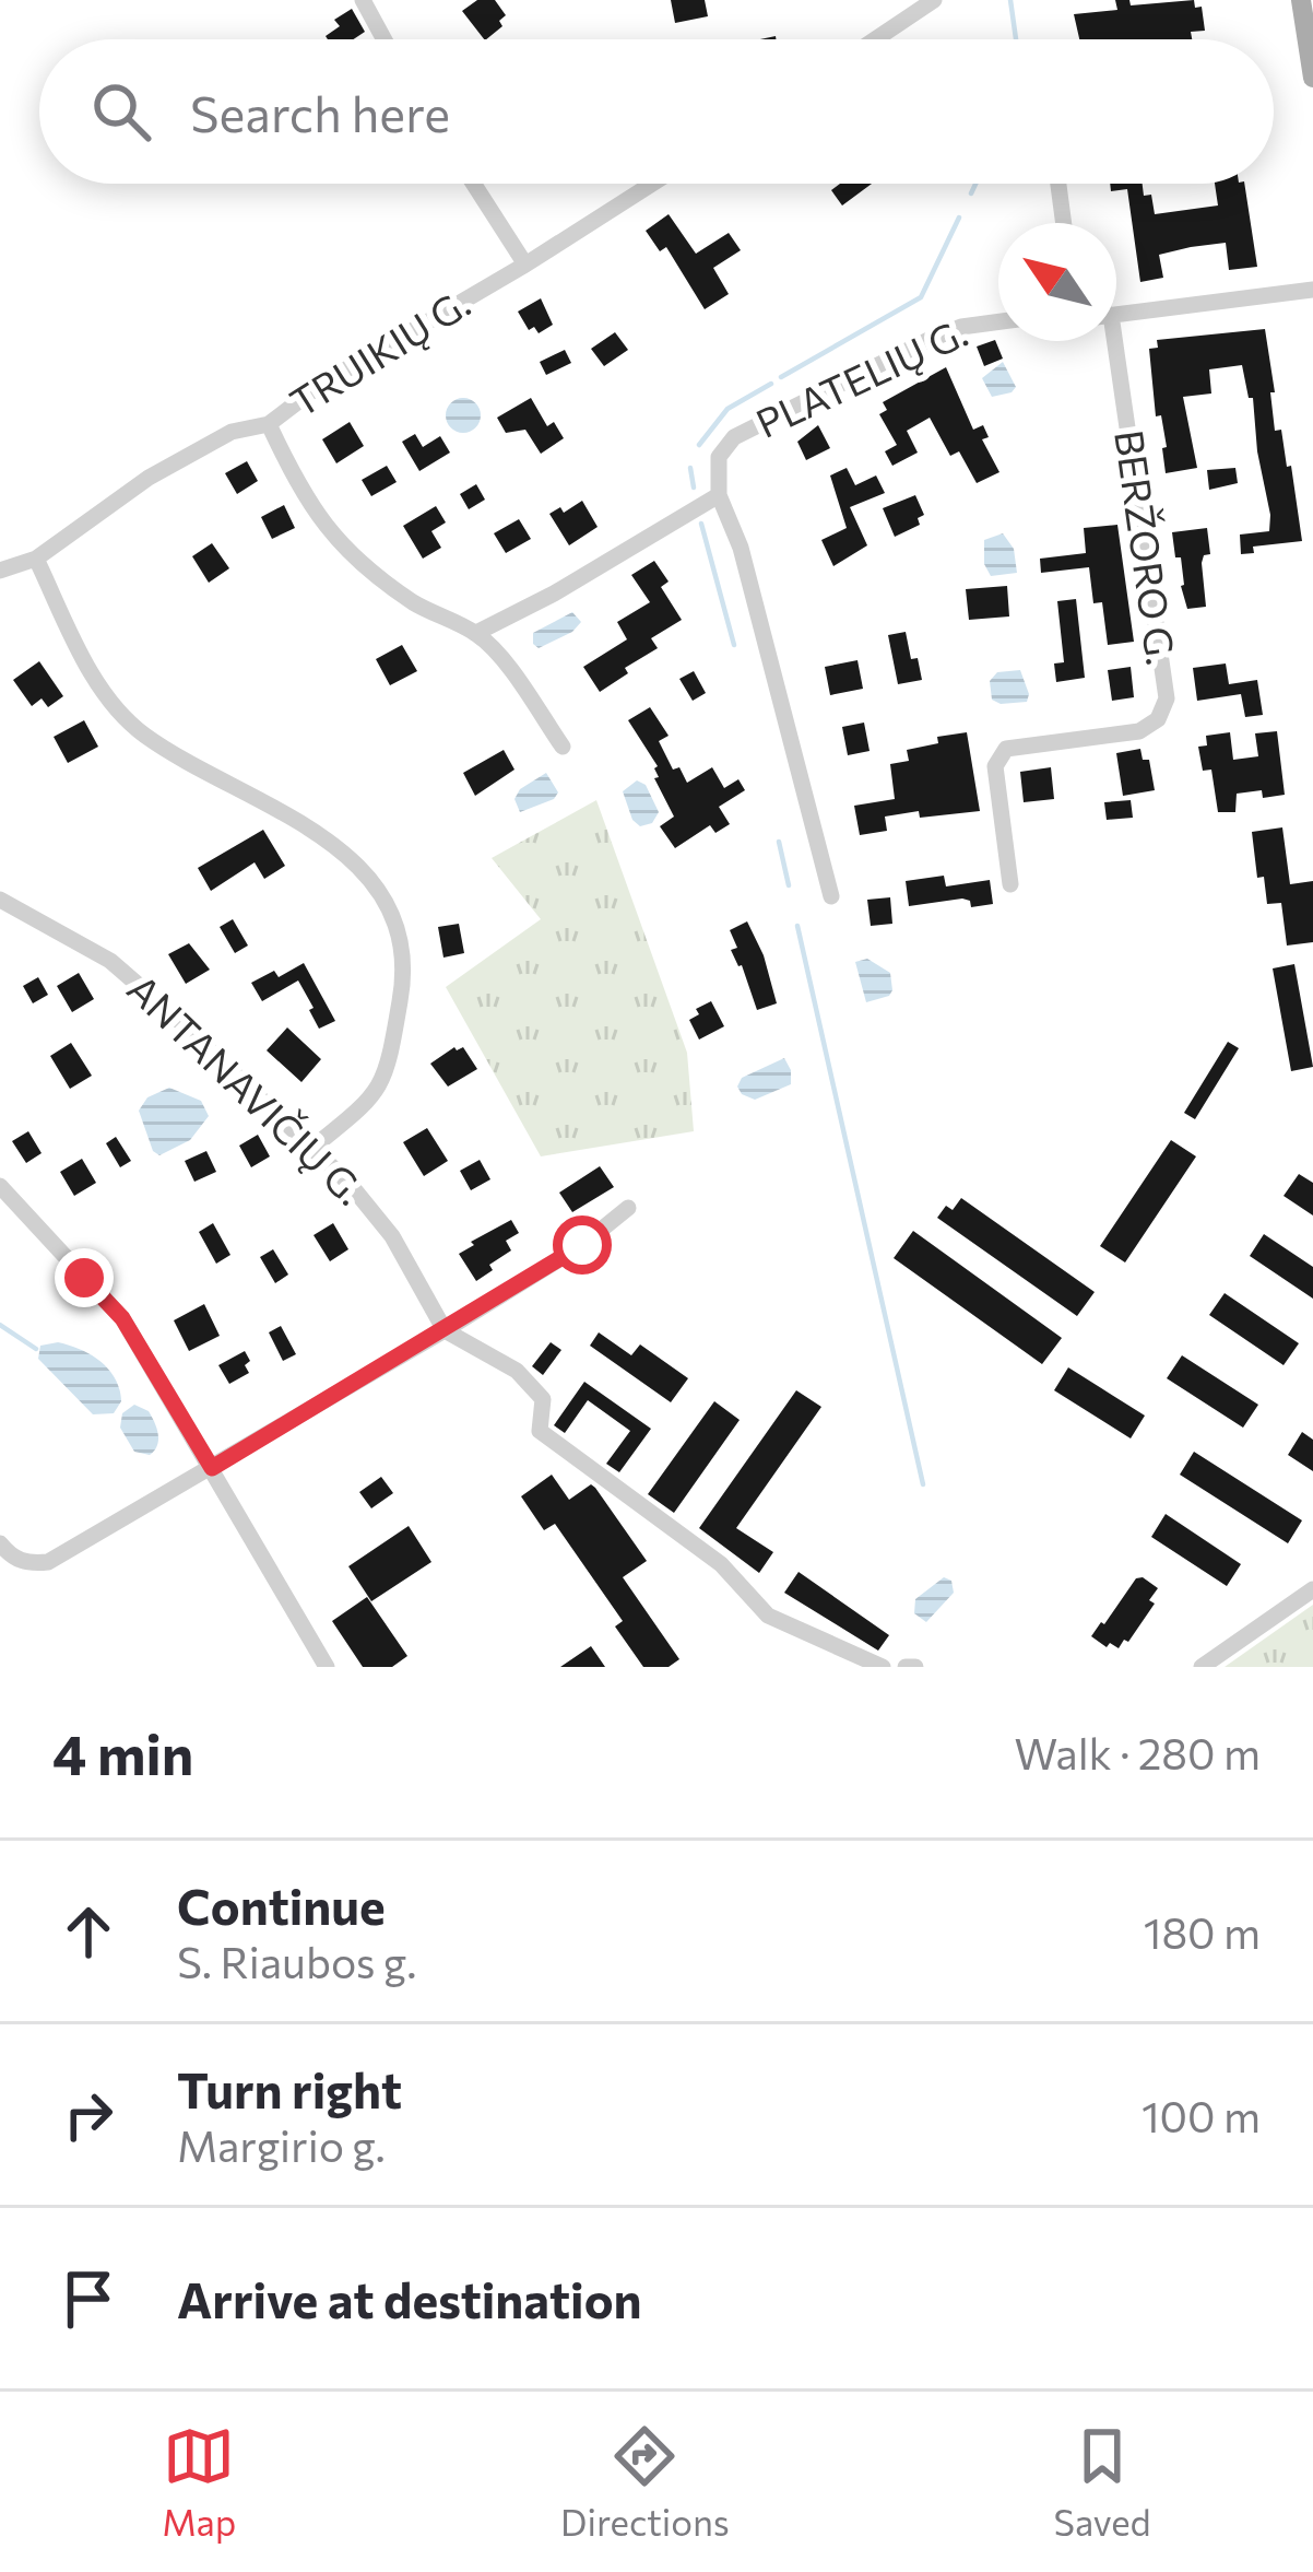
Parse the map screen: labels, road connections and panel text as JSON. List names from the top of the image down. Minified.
{"streets":{"street":["TRUIKIŲ G.","PLATELIŲ G.","BERŽORO G.","ANTANAVIČIŲ G."]},"north":"top left","page":{"search":"Search here","heading":["4 min","Walk · 280 m"],"list":[["Continue","S. Riaubos g.","180 m"],["Turn right","Margirio g.","100 m"],"Arrive at destination"],"nav":["Map","Directions","Saved"]}}
